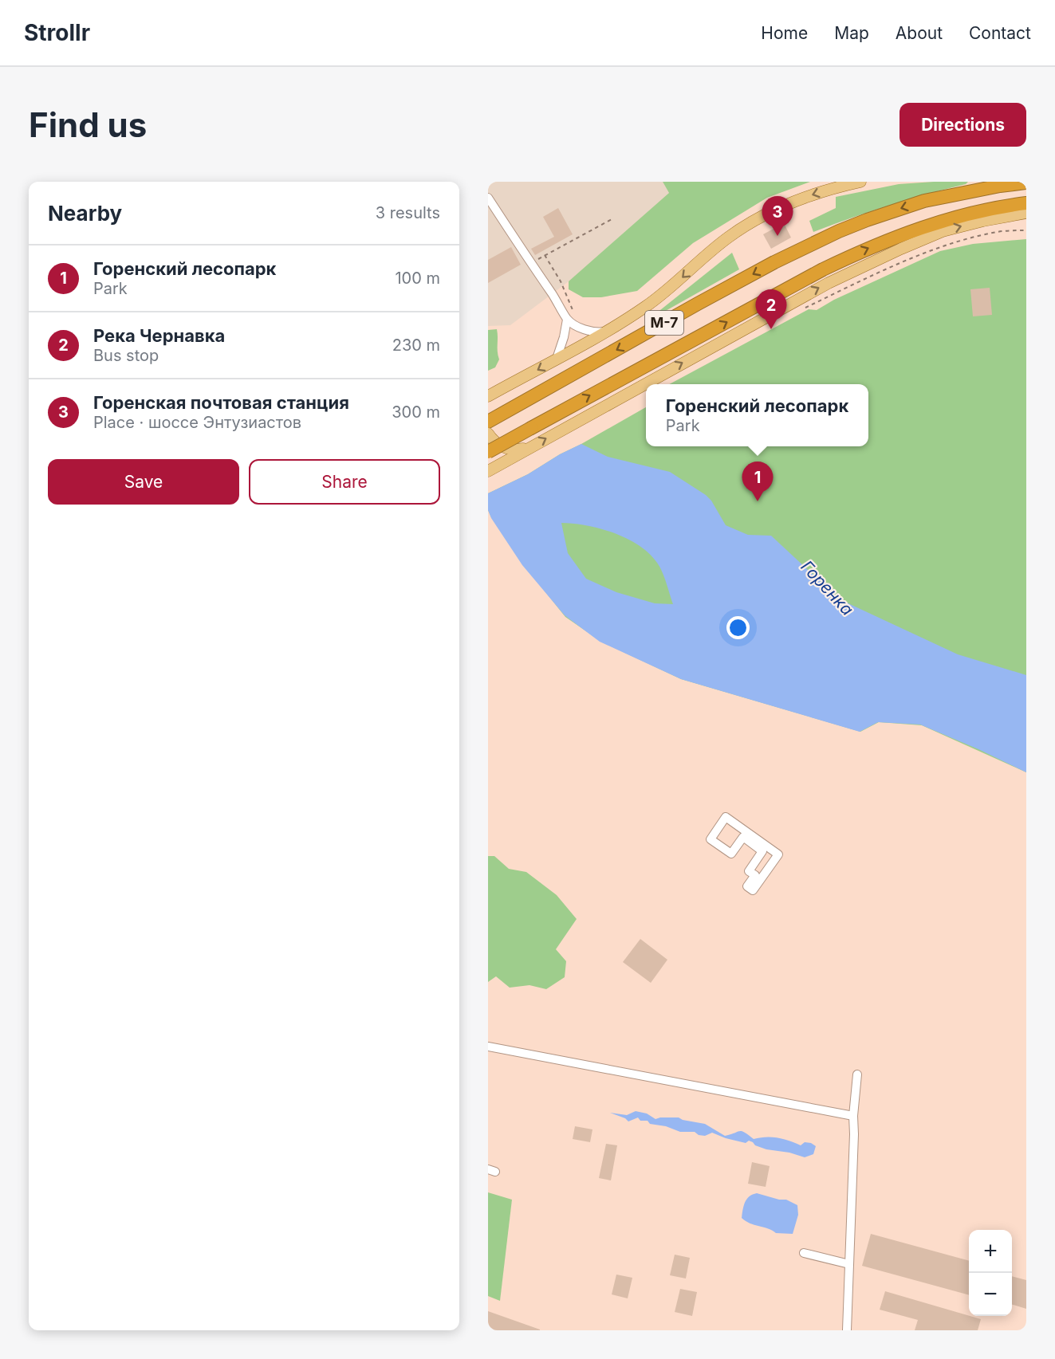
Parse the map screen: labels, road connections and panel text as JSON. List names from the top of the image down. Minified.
{"streets":{"highway":["М-7"]},"water":["Горенка"],"page":{"header":"Strollr","nav":["Home","Map","About","Contact"],"buttons":["Directions",["Save","Share"]],"title":"Find us","heading":["Nearby","3 results"],"pins":["3","2","1"],"list":[{"mark":"1","name":"Горенский лесопарк","note":"Park","value":"100 m"},{"mark":"2","name":"Река Чернавка","note":"Bus stop","value":"230 m"},{"mark":"3","name":"Горенская почтовая станция","note":"Place · шоссе Энтузиастов","value":"300 m"}],"popup":["Горенский лесопарк","Park"],"map_buttons":["+","−"]}}
